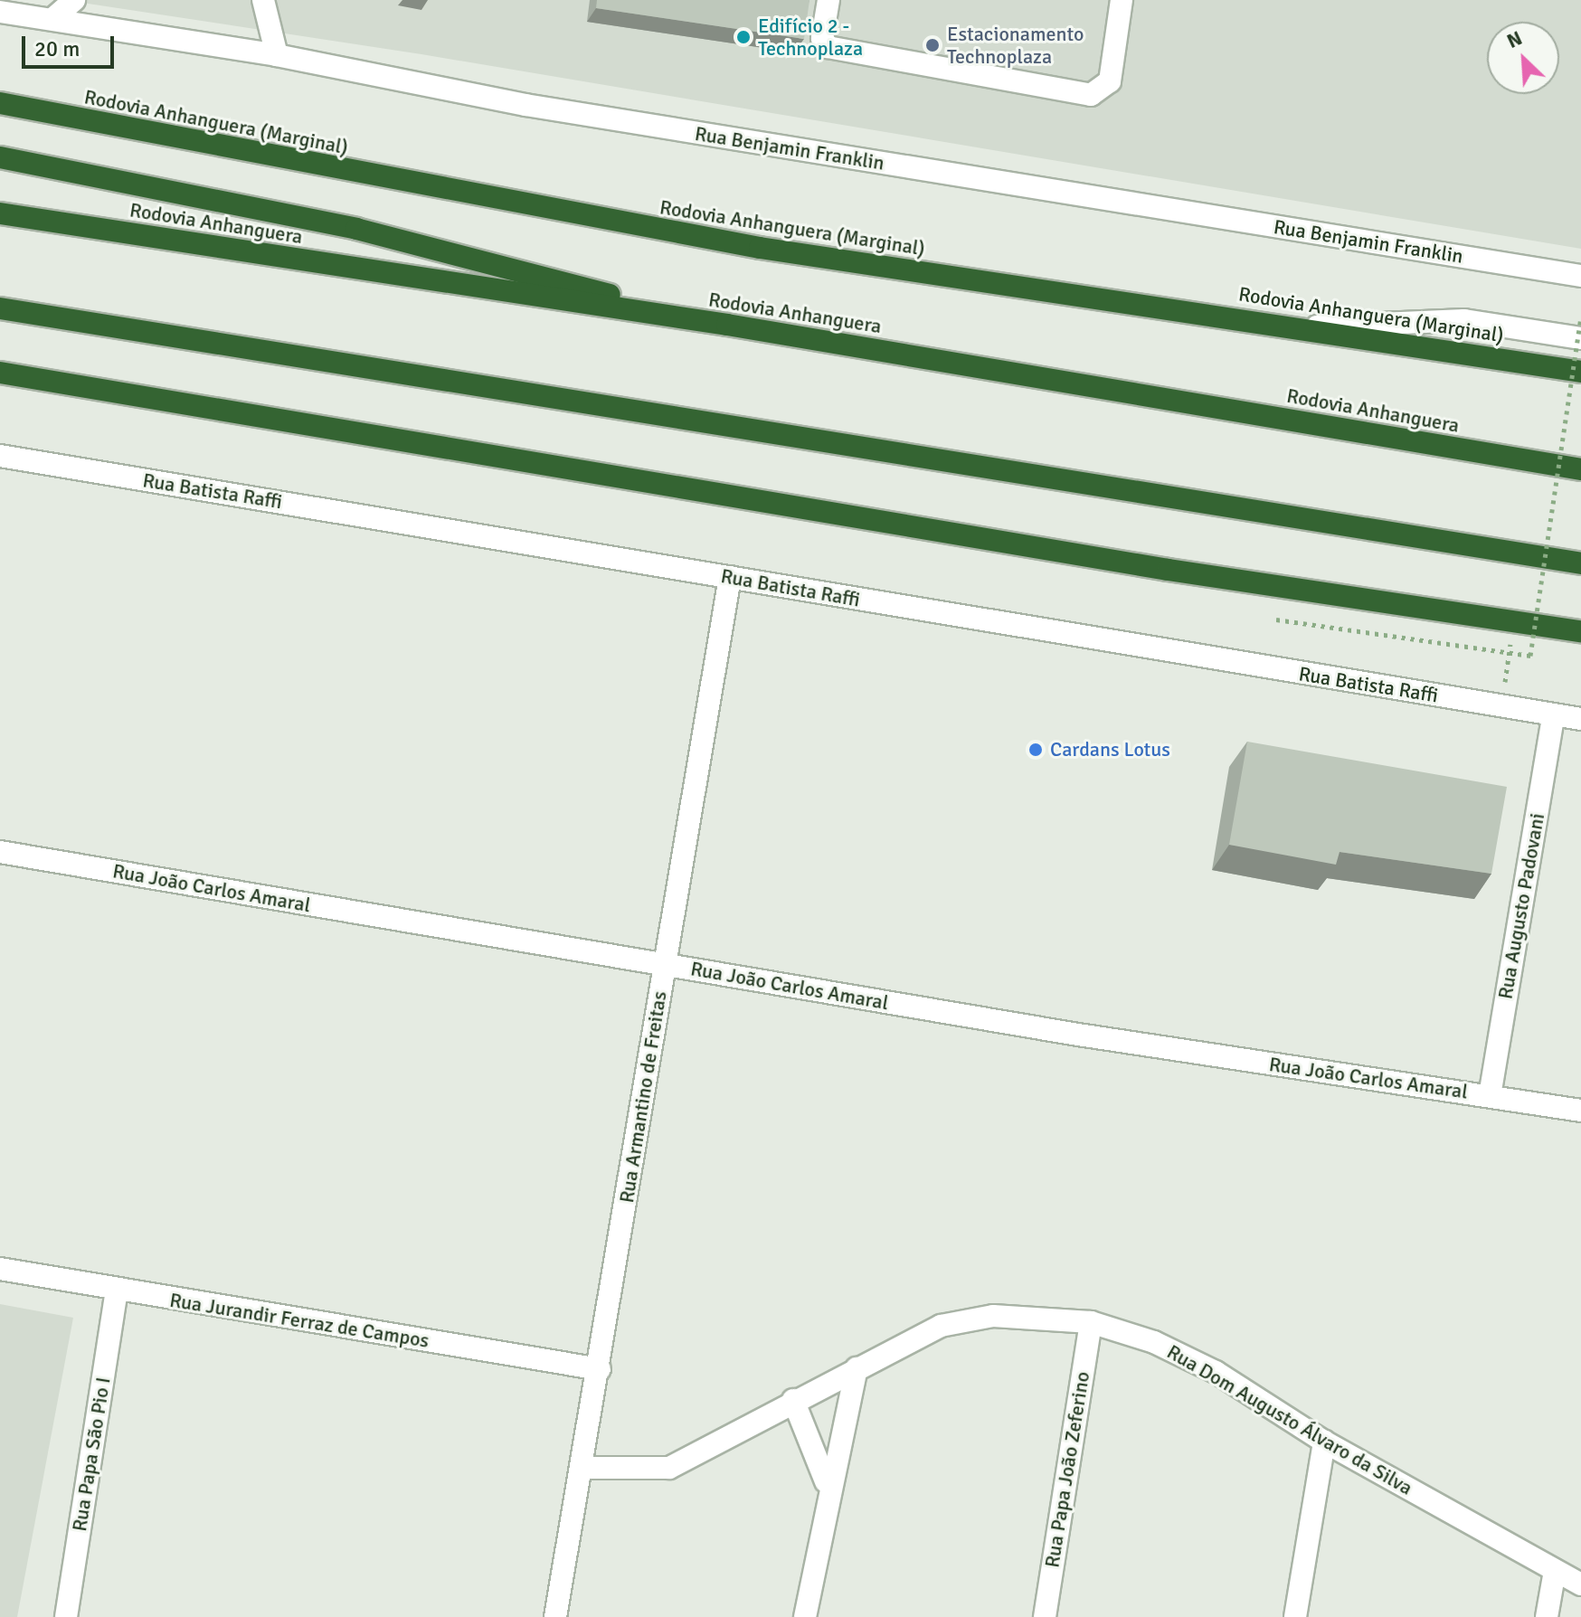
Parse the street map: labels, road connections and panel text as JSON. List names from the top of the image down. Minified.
{"streets":{"highway":["Rodovia Anhanguera (Marginal)","Rodovia Anhanguera"],"street":["Rua Benjamin Franklin","Rua Batista Raffi","Rua João Carlos Amaral","Rua Augusto Padovani","Rua Armantino de Freitas","Rua Jurandir Ferraz de Campos","Rua Dom Augusto Álvaro da Silva","Rua Papa São Pio I","Rua Papa João Zeferino"]},"crossings":[["Rua Batista Raffi","Rua Augusto Padovani"],["Rua Batista Raffi","Rua Armantino de Freitas"],["Rua João Carlos Amaral","Rua Augusto Padovani"],["Rua João Carlos Amaral","Rua Armantino de Freitas"],["Rua Armantino de Freitas","Rua Jurandir Ferraz de Campos"],["Rua Armantino de Freitas","Rua Dom Augusto Álvaro da Silva"],["Rua Jurandir Ferraz de Campos","Rua Papa São Pio I"],["Rua Dom Augusto Álvaro da Silva","Rua Papa João Zeferino"]],"places":["Edifício 2 - Technoplaza","Estacionamento Technoplaza","Cardans Lotus"],"scale_bar":"20 m","north":"top left"}
